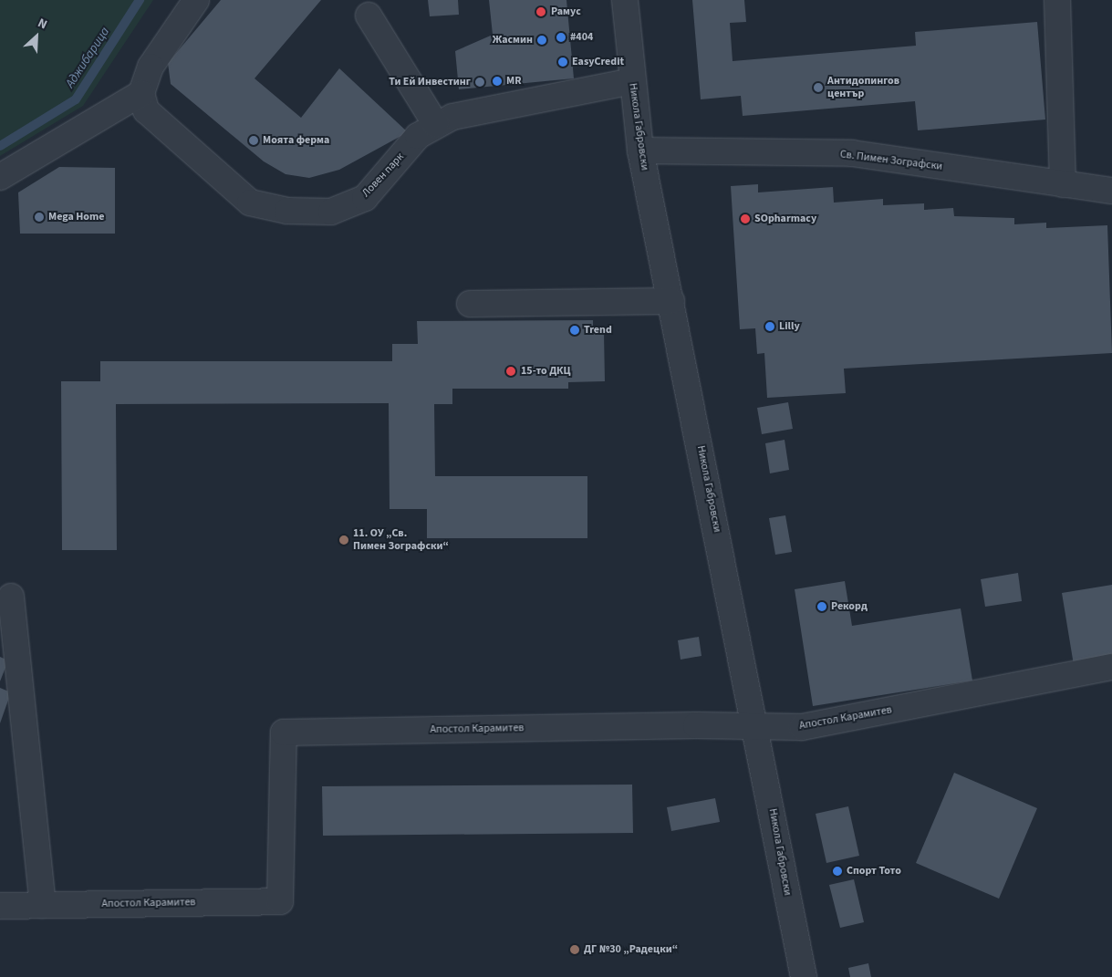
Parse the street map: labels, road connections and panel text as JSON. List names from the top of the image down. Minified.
{"streets":{"street":["Никола Габровски","Св. Пимен Зографски","Ловен парк","Апостол Карамитев"]},"crossings":[["Никола Габровски","Св. Пимен Зографски"],["Никола Габровски","Ловен парк"],["Никола Габровски","Апостол Карамитев"]],"water":["Аджибарица"],"places":["Рамус","#404","Жасмин","EasyCredit","MR","Ти Ей Инвестинг","Антидопингов център","Моята ферма","Mega Home","SOpharmacy","Lilly","Trend","15-то ДКЦ","11. ОУ „Св. Пимен Зографски“","Рекорд","Спорт Тото","ДГ №30 „Радецки“"],"north":"top right"}
